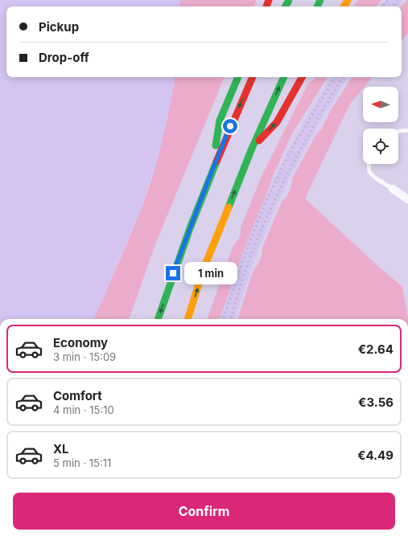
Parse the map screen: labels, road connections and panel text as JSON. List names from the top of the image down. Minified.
{"north":"left","page":{"banner":["Pickup","Drop-off"],"bubble":"1 min","list":[{"name":"Economy","note":"3 min · 15:09","value":"€2.64"},{"name":"Comfort","note":"4 min · 15:10","value":"€3.56"},{"name":"XL","note":"5 min · 15:11","value":"€4.49"}],"buttons":"Confirm"}}
